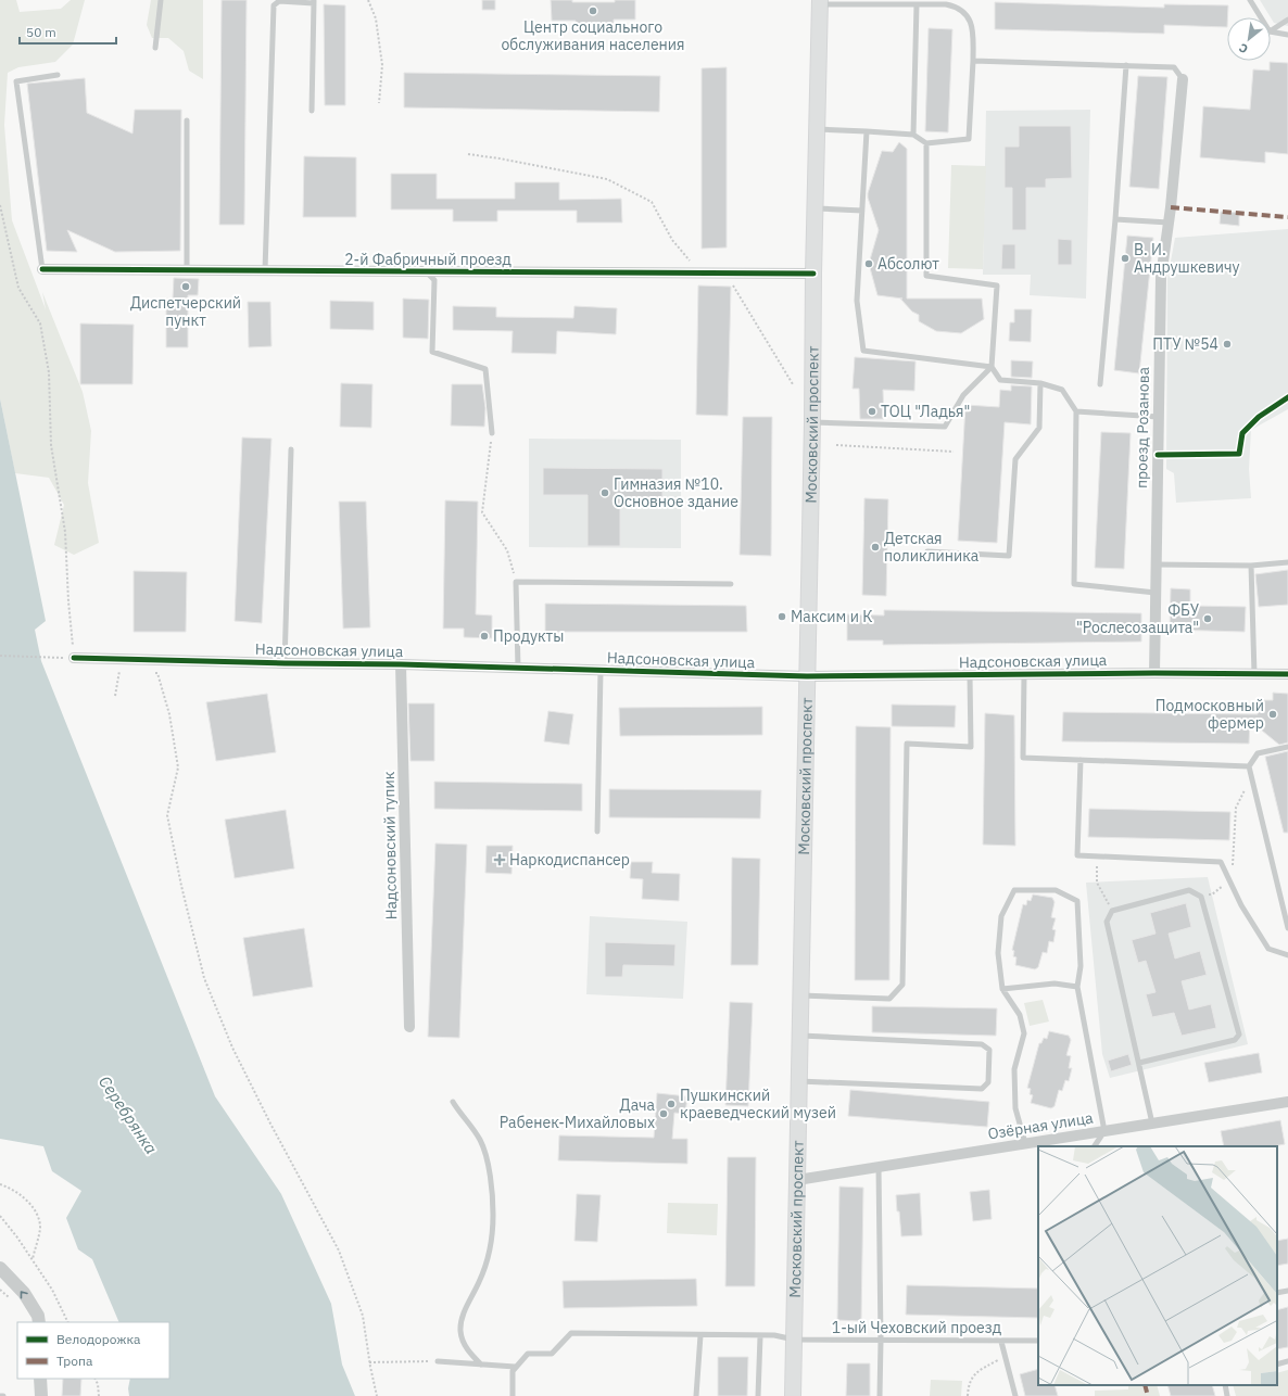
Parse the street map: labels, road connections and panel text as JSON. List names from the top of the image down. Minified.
{"streets":{"main road":["Московский проспект"],"street":["2-й Фабричный проезд","проезд Розанова","Надсоновская улица","Надсоновский тупик","Озёрная улица"],"lane":["1-ый Чеховский проезд"]},"crossings":[["2-й Фабричный проезд","Московский проспект"],["Московский проспект","Надсоновская улица"],["Московский проспект","Озёрная улица"],["Московский проспект","1-ый Чеховский проезд"],["проезд Розанова","Надсоновская улица"],["Надсоновская улица","Надсоновский тупик"]],"water":["Серебрянка"],"places":{"other":["Центр социального обслуживания населения","В. И. Андрушкевичу","Абсолют","Диспетчерский пункт","ПТУ №54","ТОЦ \"Ладья\"","Гимназия №10. Основное здание","Детская поликлиника","Максим и К","ФБУ \"Рослесозащита\"","Продукты","Подмосковный фермер","Пушкинский краеведческий музей","Дача Рабенек-Михайловых"],"health":["Наркодиспансер"]},"legend":["Велодорожка","Тропа"],"scale_bar":"50 m","north":"bottom left"}
